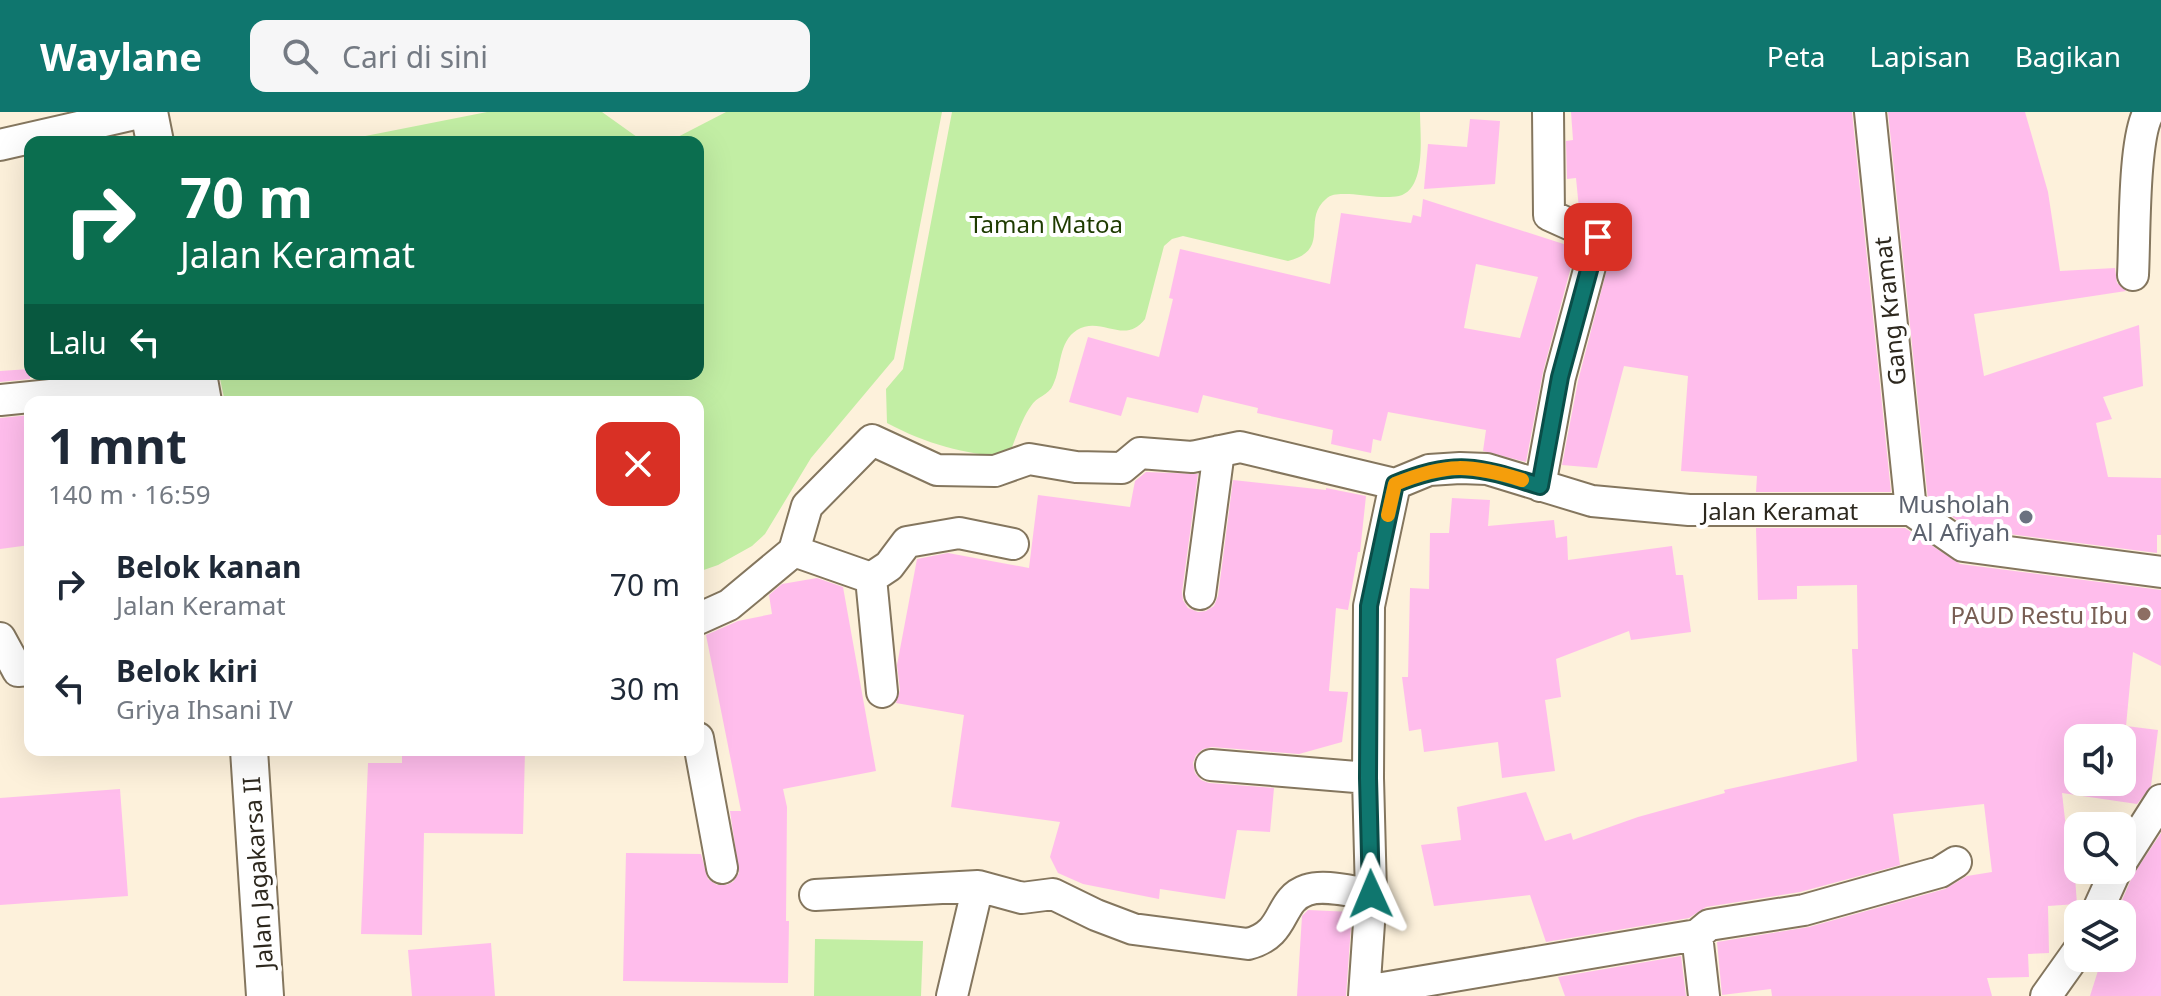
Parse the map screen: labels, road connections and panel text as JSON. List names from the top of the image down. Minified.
{"streets":{"street":["Gang Kramat","Jalan Keramat","Jalan Jagakarsa II"]},"crossings":[["Gang Kramat","Jalan Keramat"]],"parks":["Taman Matoa"],"places":["Musholah Al Afiyah","PAUD Restu Ibu"],"page":{"header":"Waylane","search":"Cari di sini","nav":["Peta","Lapisan","Bagikan"],"turn":["70 m","Jalan Keramat"],"then":"Lalu","heading":["1 mnt","140 m · 16:59"],"list":[{"name":"Belok kanan","note":"Jalan Keramat","value":"70 m"},{"name":"Belok kiri","note":"Griya Ihsani IV","value":"30 m"}]}}
